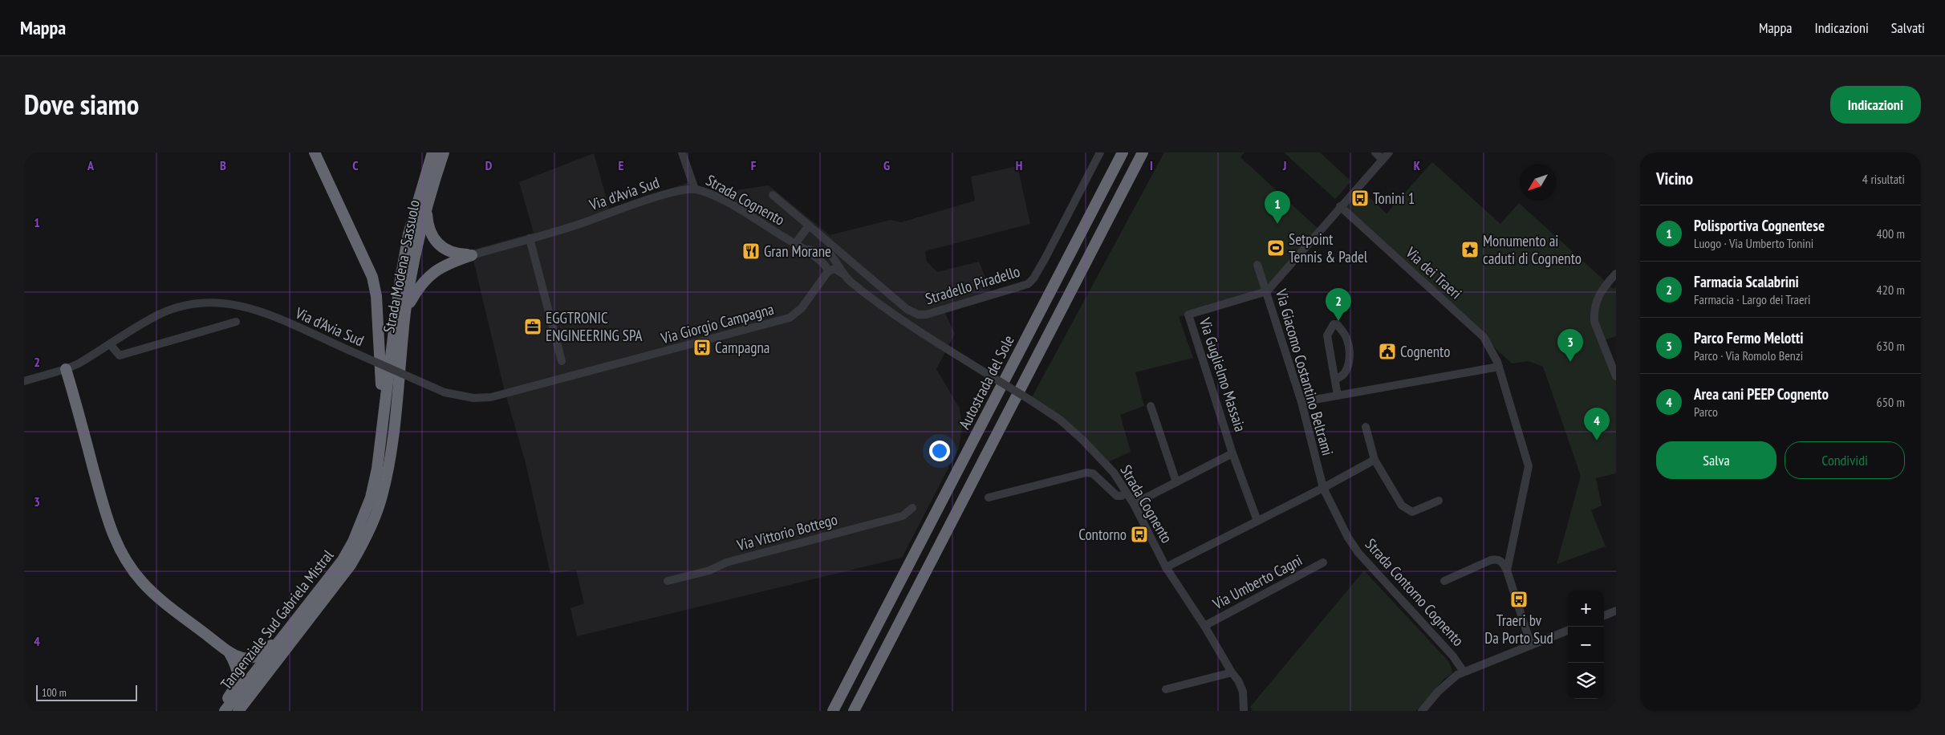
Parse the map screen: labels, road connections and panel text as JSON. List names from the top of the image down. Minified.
{"streets":{"highway":["Strada Modena - Sassuolo","Autostrada del Sole","Tangenziale Sud Gabriela Mistral"],"street":["Via d'Avia Sud","Strada Cognento","Via dei Traeri","Stradello Piradello","Via Giorgio Campagna","Via Giacomo Costantino Beltrami","Via Guglielmo Massaia","Via Vittorio Bottego","Via Umberto Cagni","Strada Contorno Cognento"]},"crossings":[["Via d'Avia Sud","Strada Cognento"],["Via d'Avia Sud","Via Giorgio Campagna"],["Strada Cognento","Stradello Piradello"],["Strada Cognento","Via Giorgio Campagna"],["Strada Cognento","Via Umberto Cagni"],["Strada Modena - Sassuolo","Tangenziale Sud Gabriela Mistral"],["Via Giacomo Costantino Beltrami","Via Guglielmo Massaia"],["Via Giacomo Costantino Beltrami","Strada Contorno Cognento"]],"places":{"bus stop":["Tonini 1","Campagna","Contorno","Traeri bv Da Porto Sud"],"sports":["Setpoint Tennis & Padel"],"place":["Monumento ai caduti di Cognento"],"restaurant":["Gran Morane"],"office":["EGGTRONIC ENGINEERING SPA"],"public building":["Cognento"]},"scale_bar":"100 m","north":"bottom left","page":{"header":"Mappa","nav":["Mappa","Indicazioni","Salvati"],"title":"Dove siamo","buttons":["Indicazioni",["Salva","Condividi"]],"heading":["Vicino","4 risultati"],"pins":["1","2","3","4"],"list":[{"mark":"1","name":"Polisportiva Cognentese","note":"Luogo · Via Umberto Tonini","value":"400 m"},{"mark":"2","name":"Farmacia Scalabrini","note":"Farmacia · Largo dei Traeri","value":"420 m"},{"mark":"3","name":"Parco Fermo Melotti","note":"Parco · Via Romolo Benzi","value":"630 m"},{"mark":"4","name":"Area cani PEEP Cognento","note":"Parco","value":"650 m"}],"map_buttons":["+","−"],"scale":"100 m"},"grid":{"columns":["A","B","C","D","E","F","G","H","I","J","K"],"rows":["1","2","3","4"]}}
